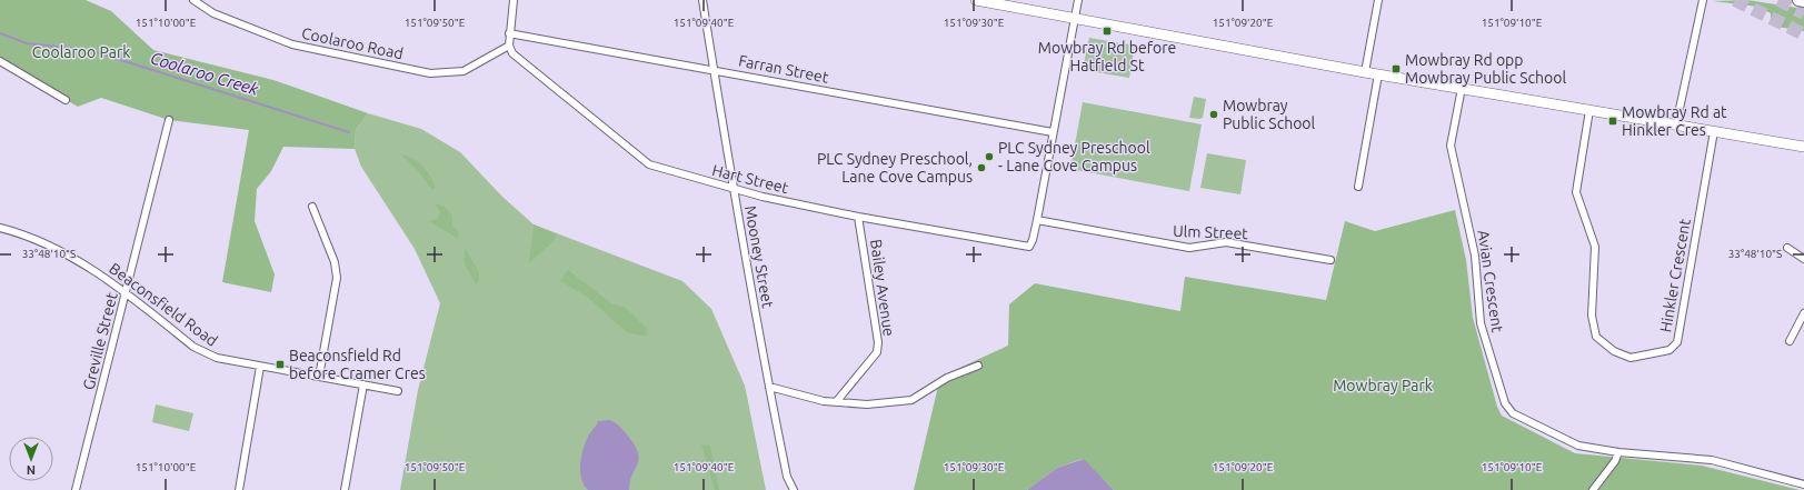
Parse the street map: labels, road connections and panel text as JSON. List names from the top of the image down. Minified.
{"streets":{"street":["Coolaroo Road","Farran Street","Hart Street","Ulm Street","Mooney Street","Hinkler Crescent","Avian Crescent","Bailey Avenue","Beaconsfield Road","Greville Street"]},"crossings":[["Coolaroo Road","Hart Street"],["Farran Street","Mooney Street"],["Hart Street","Ulm Street"],["Hart Street","Mooney Street"],["Hart Street","Bailey Avenue"],["Beaconsfield Road","Greville Street"]],"water":["Coolaroo Creek"],"parks":["Coolaroo Park","Mowbray Park"],"places":{"transit":["Mowbray Rd before Hatfield St","Mowbray Rd opp Mowbray Public School","Mowbray Rd at Hinkler Cres","Beaconsfield Rd before Cramer Cres"],"other":["Mowbray Public School","PLC Sydney Preschool - Lane Cove Campus","PLC Sydney Preschool, Lane Cove Campus"]},"north":"bottom","coordinates":["151°10'00\"E","151°09'50\"E","151°09'40\"E","151°09'30\"E","151°09'20\"E","151°09'10\"E","33°48'10\"S"]}
